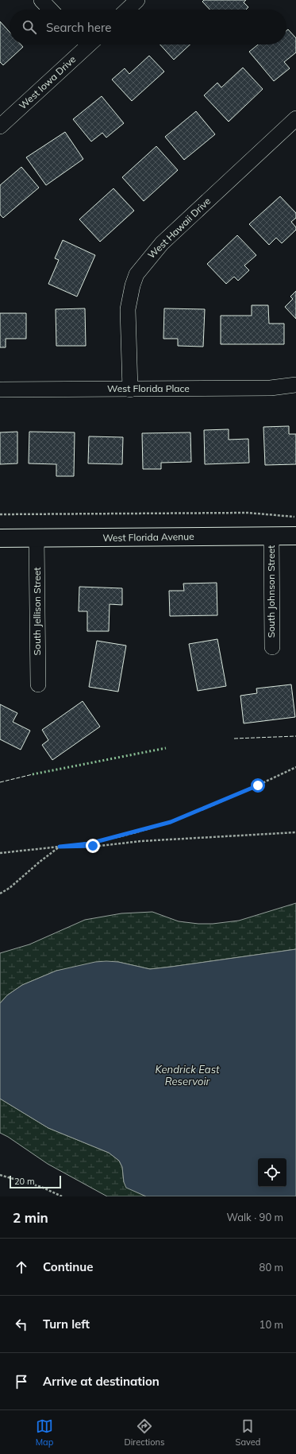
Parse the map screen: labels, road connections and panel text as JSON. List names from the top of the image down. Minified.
{"streets":{"street":["West Iowa Drive","West Hawaii Drive","West Florida Place","West Florida Avenue","South Johnson Street","South Jellison Street"]},"crossings":[["West Hawaii Drive","West Florida Place"],["West Florida Avenue","South Johnson Street"],["West Florida Avenue","South Jellison Street"]],"water":["Kendrick East Reservoir"],"scale_bar":"20 m","page":{"search":"Search here","scale":"20 m","heading":["2 min","Walk · 90 m"],"list":[["Continue","80 m"],["Turn left","10 m"],"Arrive at destination"],"nav":["Map","Directions","Saved"]}}
